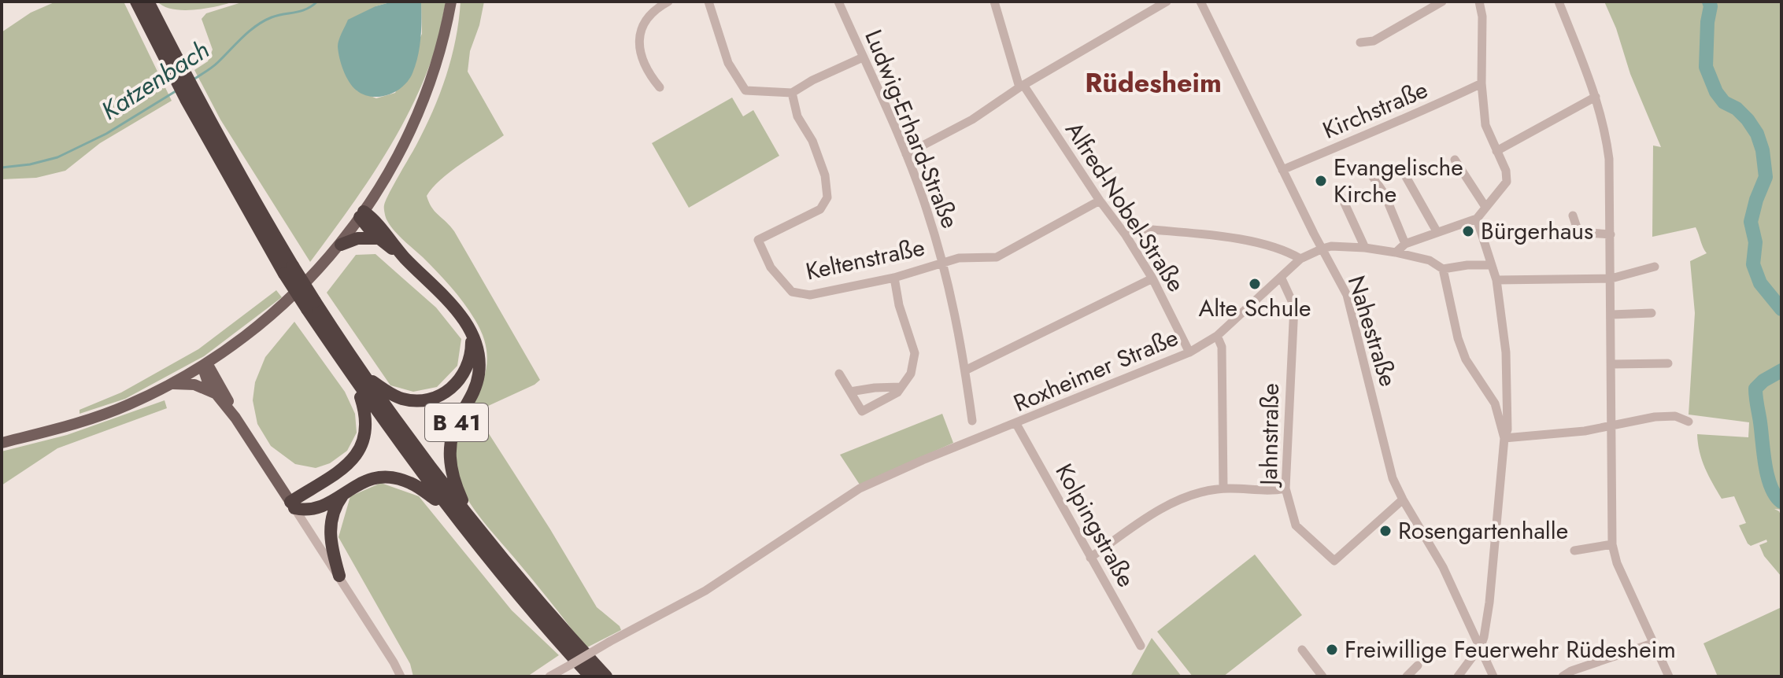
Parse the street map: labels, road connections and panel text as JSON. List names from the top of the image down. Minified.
{"streets":{"highway":["B 41"],"street":["Kirchstraße","Ludwig-Erhard-Straße","Alfred-Nobel-Straße","Keltenstraße","Nahestraße","Roxheimer Straße","Jahnstraße","Kolpingstraße"]},"crossings":[["Kirchstraße","Nahestraße"],["Ludwig-Erhard-Straße","Keltenstraße"],["Alfred-Nobel-Straße","Keltenstraße"],["Alfred-Nobel-Straße","Roxheimer Straße"],["Nahestraße","Roxheimer Straße"],["Nahestraße","Jahnstraße"],["Roxheimer Straße","Jahnstraße"],["Roxheimer Straße","Kolpingstraße"]],"districts":["Rüdesheim"],"water":["Katzenbach"],"places":["Evangelische Kirche","Bürgerhaus","Alte Schule","Rosengartenhalle","Freiwillige Feuerwehr Rüdesheim"]}
